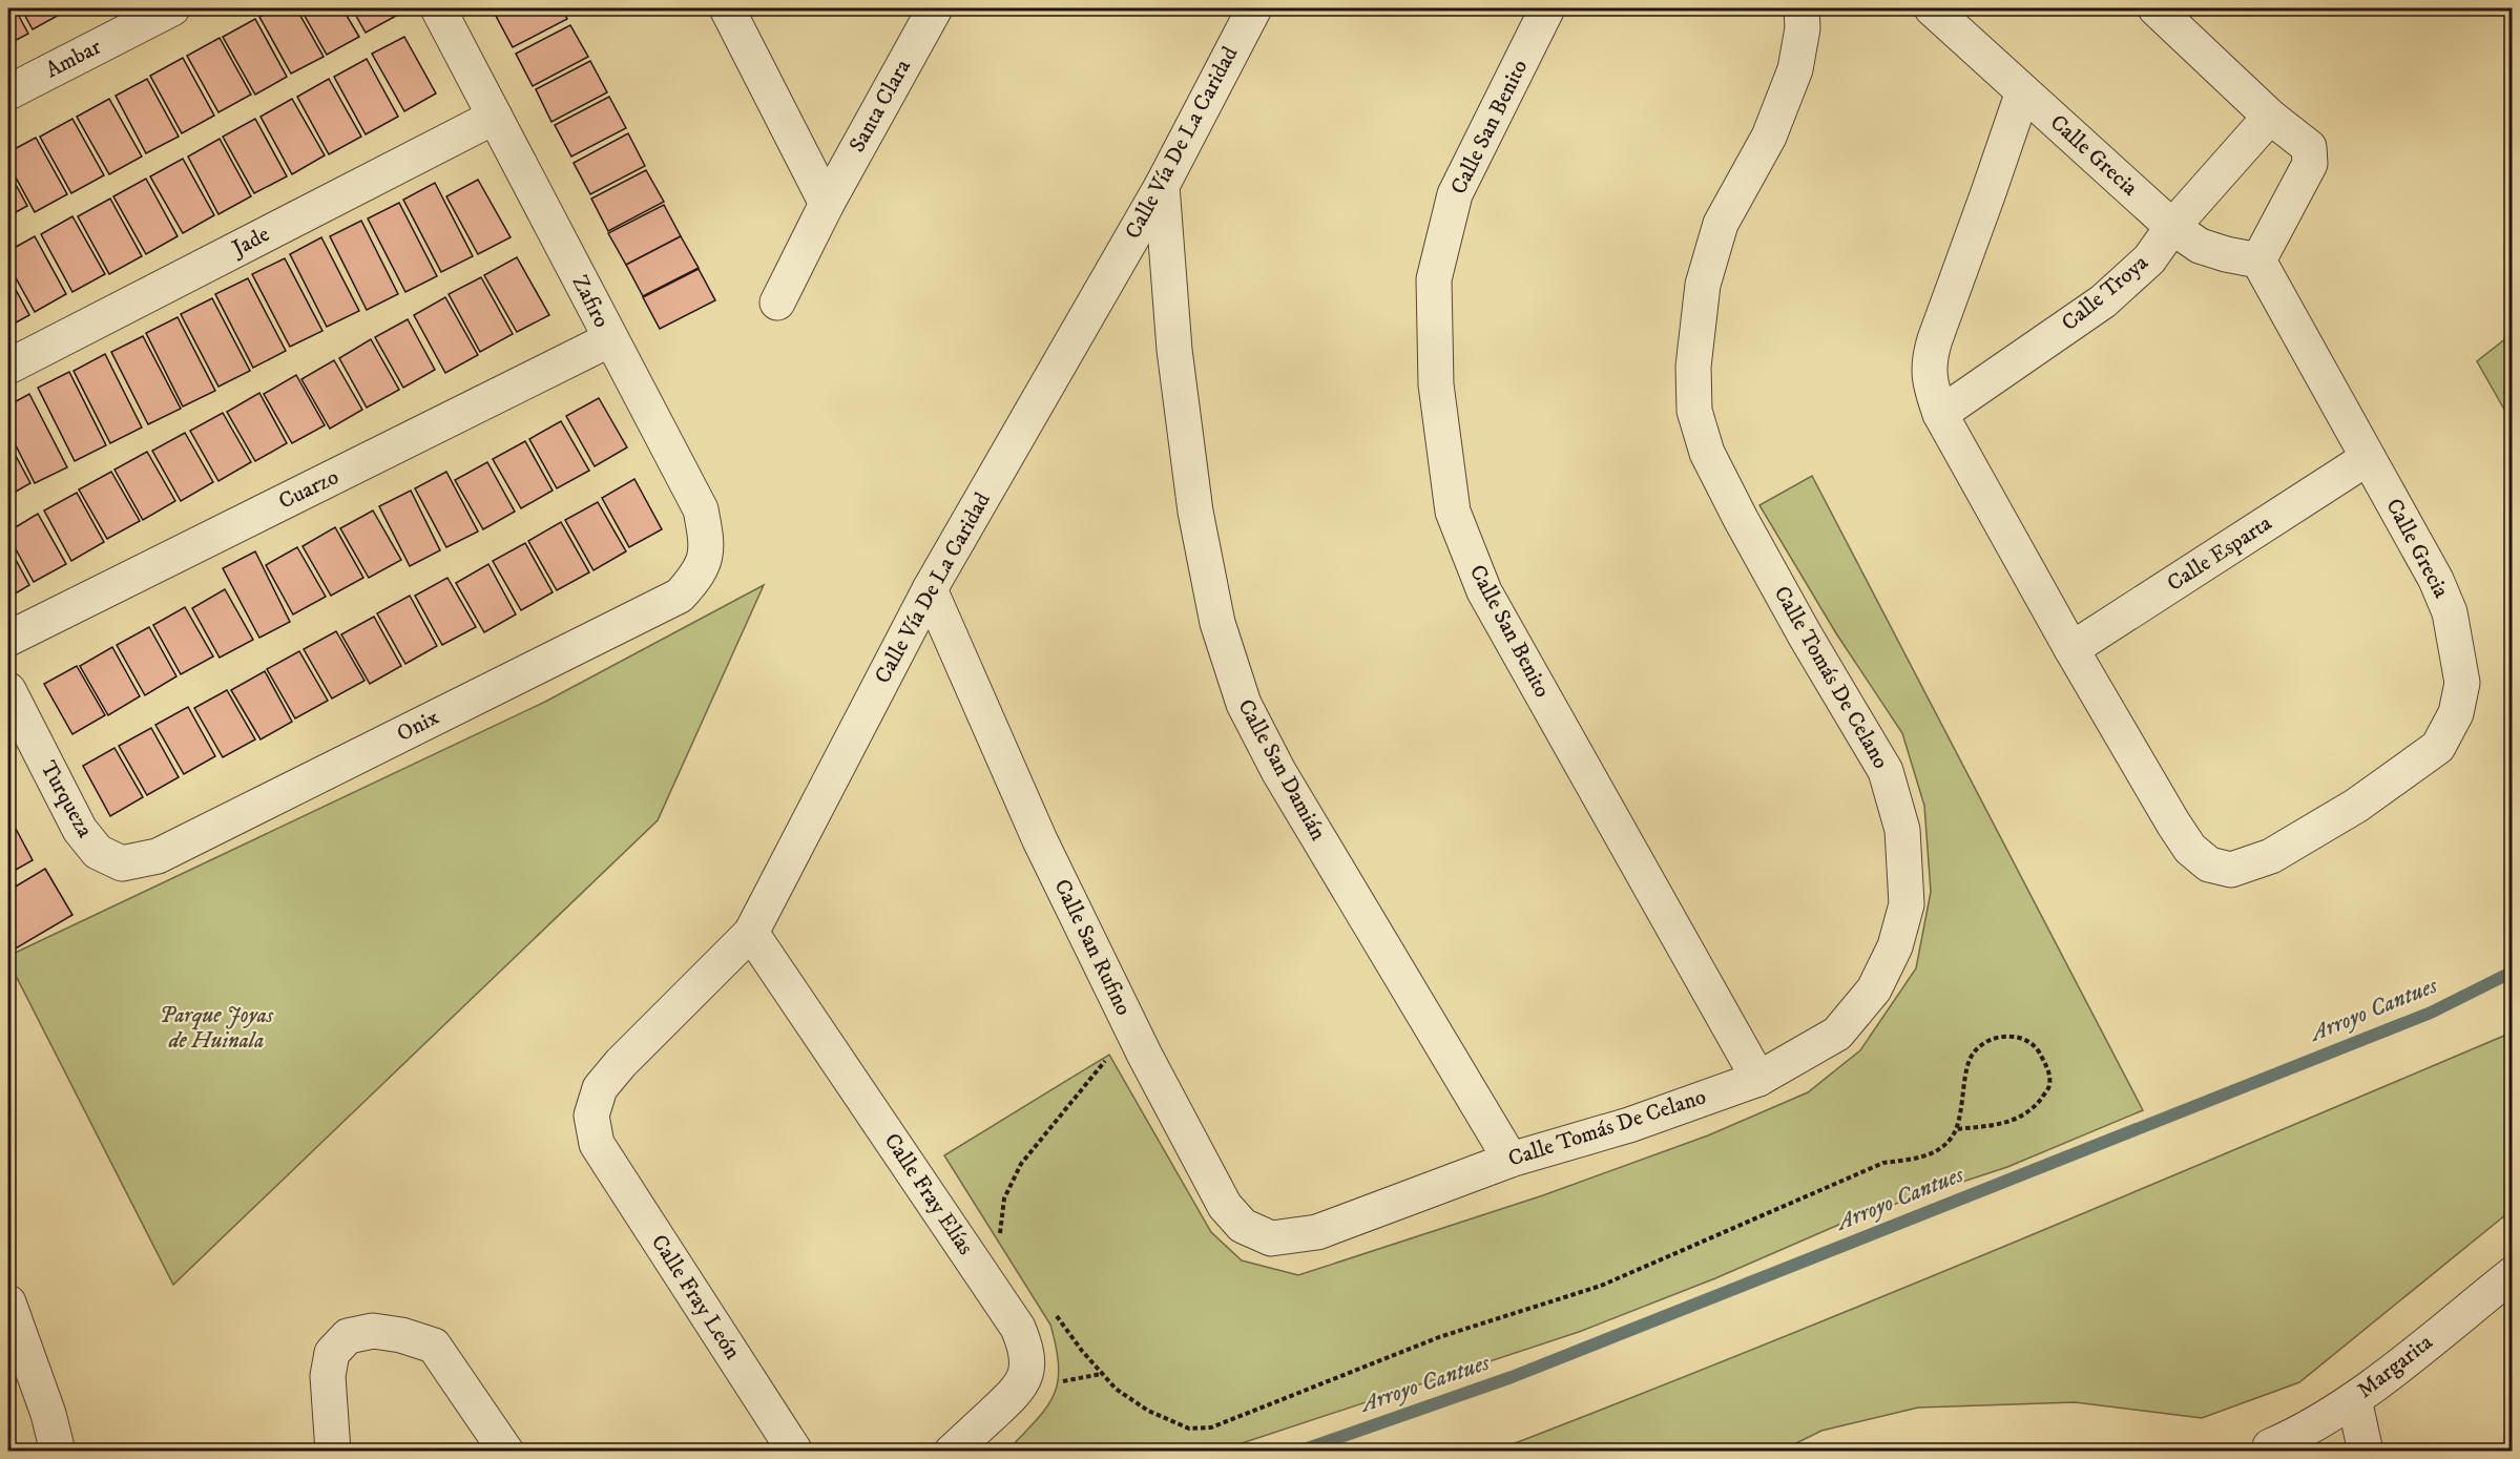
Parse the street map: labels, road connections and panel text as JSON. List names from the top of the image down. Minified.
{"streets":{"street":["Ambar","Santa Clara","Calle San Benito","Calle Vía De La Caridad","Calle Grecia","Jade","Calle Troya","Zafiro","Cuarzo","Calle Esparta","Calle Tomás De Celano","Onix","Calle San Damián","Turqueza","Calle San Rufino","Calle Fray Elías","Calle Fray León","Margarita"]},"crossings":[["Calle San Benito","Calle Tomás De Celano"],["Calle Vía De La Caridad","Calle San Damián"],["Calle Vía De La Caridad","Calle San Rufino"],["Calle Vía De La Caridad","Calle Fray Elías"],["Calle Vía De La Caridad","Calle Fray León"],["Calle Grecia","Calle Troya"],["Calle Grecia","Calle Esparta"],["Jade","Zafiro"],["Zafiro","Cuarzo"],["Zafiro","Onix"],["Calle Tomás De Celano","Calle San Damián"],["Calle Tomás De Celano","Calle San Rufino"],["Onix","Turqueza"]],"water":["Arroyo Cantues"],"parks":["Parque Joyas de Huinala"]}
